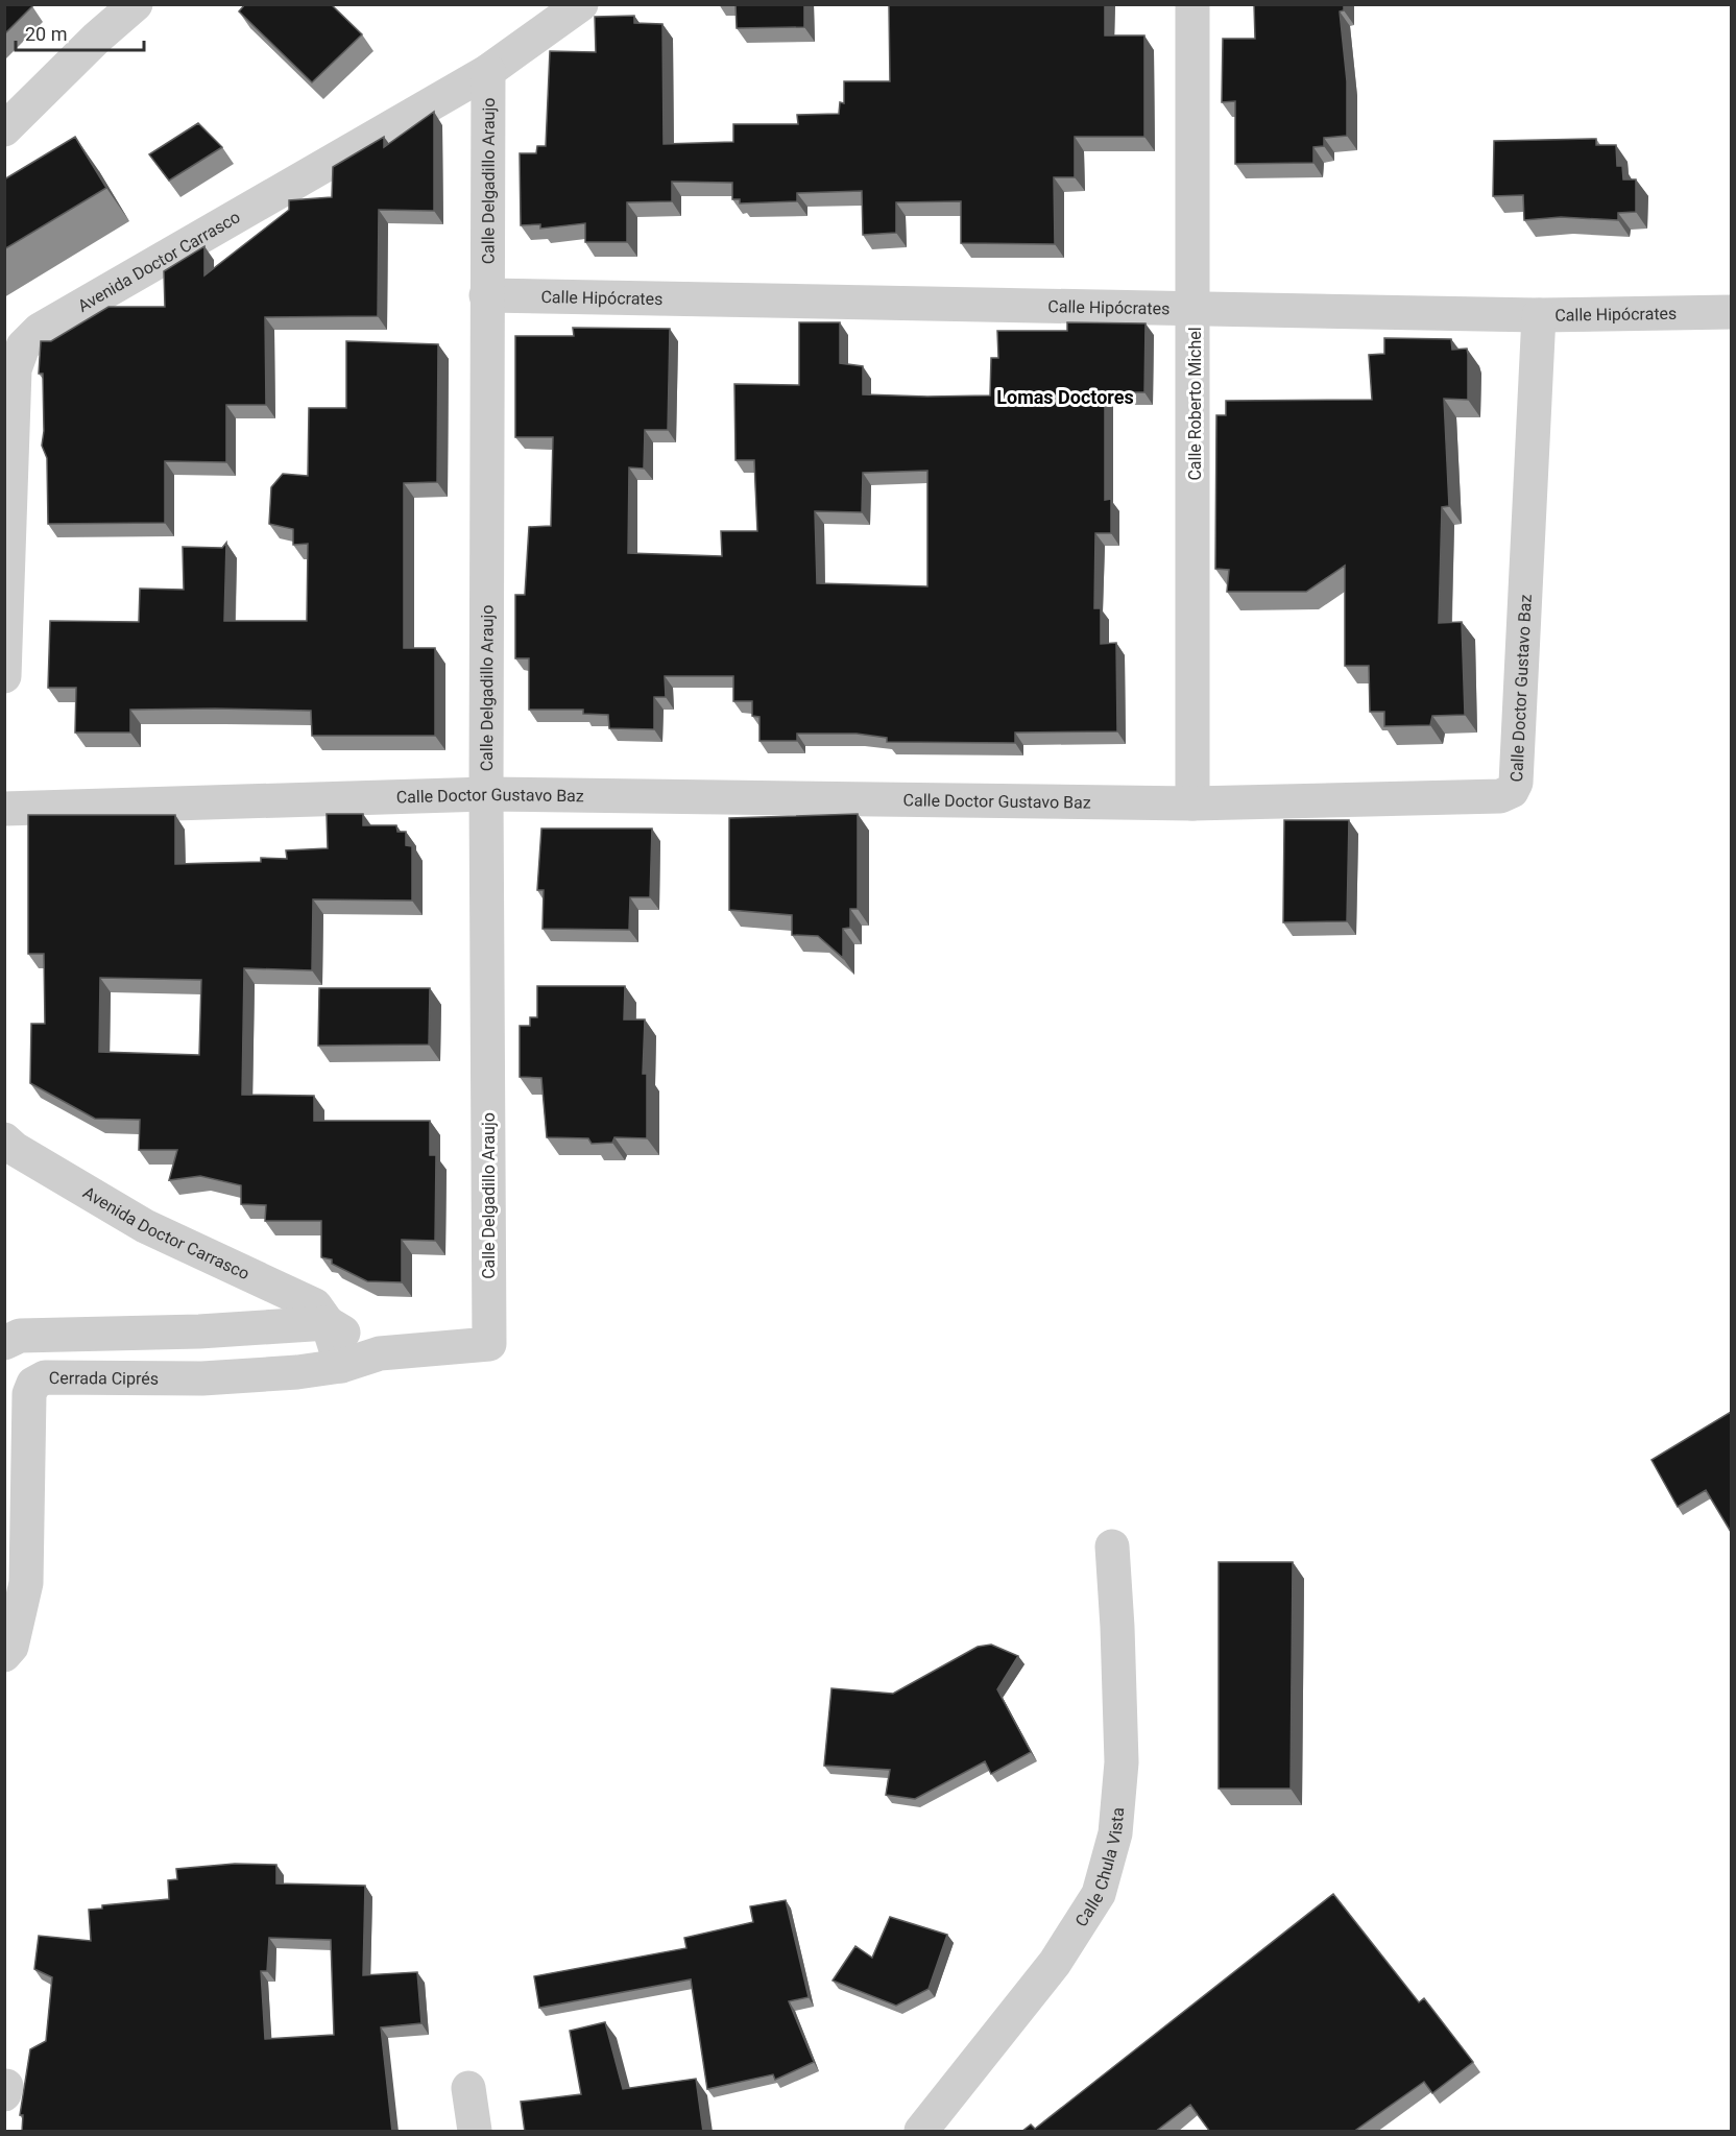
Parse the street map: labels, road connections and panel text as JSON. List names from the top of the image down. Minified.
{"streets":{"street":["Calle Delgadillo Araujo","Avenida Doctor Carrasco","Calle Hipócrates","Calle Roberto Michel","Calle Doctor Gustavo Baz","Cerrada Ciprés","Calle Chula Vista"]},"crossings":[["Calle Delgadillo Araujo","Avenida Doctor Carrasco"],["Calle Delgadillo Araujo","Calle Hipócrates"],["Calle Delgadillo Araujo","Calle Doctor Gustavo Baz"],["Avenida Doctor Carrasco","Cerrada Ciprés"],["Calle Hipócrates","Calle Roberto Michel"],["Calle Hipócrates","Calle Doctor Gustavo Baz"],["Calle Roberto Michel","Calle Doctor Gustavo Baz"]],"districts":["Lomas Doctores"],"scale_bar":"20 m"}
